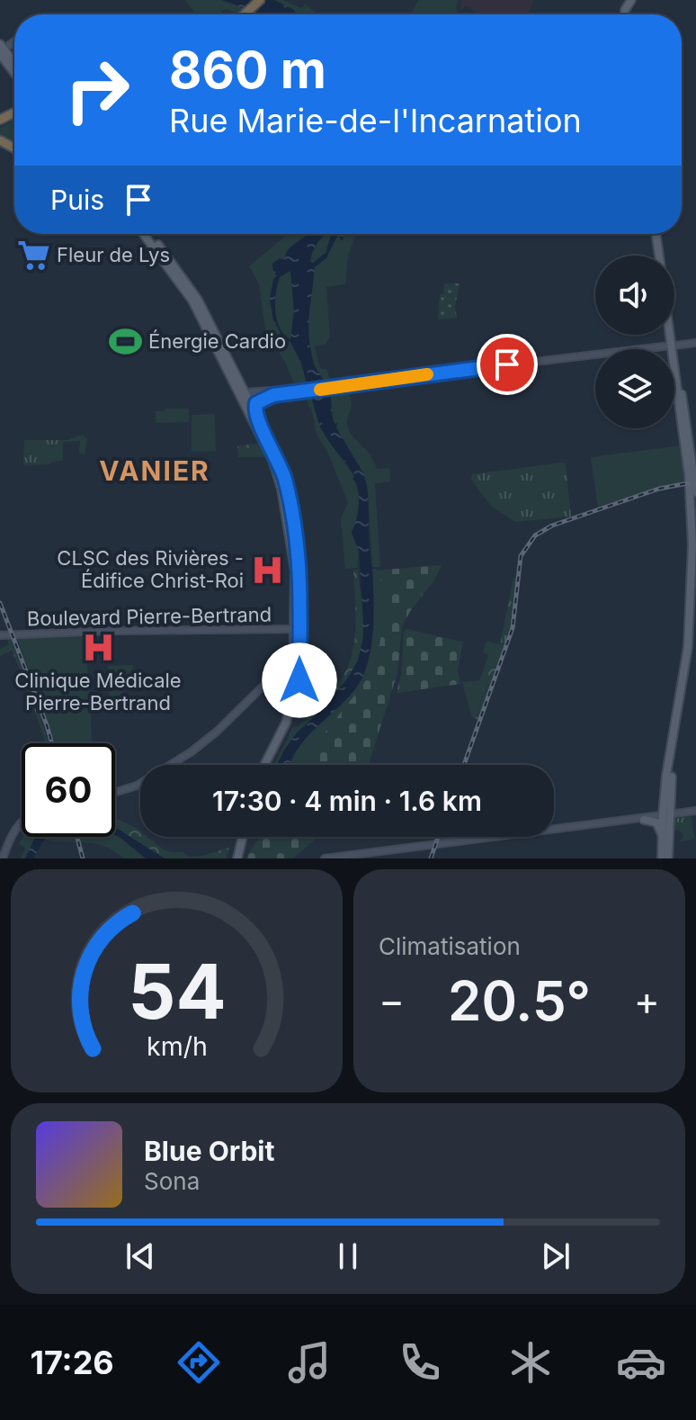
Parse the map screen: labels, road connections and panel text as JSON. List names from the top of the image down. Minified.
{"streets":{"main road":["Boulevard Pierre-Bertrand"]},"districts":["VANIER"],"places":{"supermarket":["Fleur de Lys"],"sports":["Énergie Cardio"],"hospital":["CLSC des Rivières - Édifice Christ-Roi","Clinique Médicale Pierre-Bertrand"]},"page":{"turn":["860 m","Rue Marie-de-l'Incarnation"],"then":"Puis","limit":"60","trip":"17:30 · 4 min · 1.6 km","tile":"Climatisation","heat":["−","20.5°","+"],"song":["Blue Orbit","Sona"],"tabs":"17:26","gauge":["54","km/h"]}}
